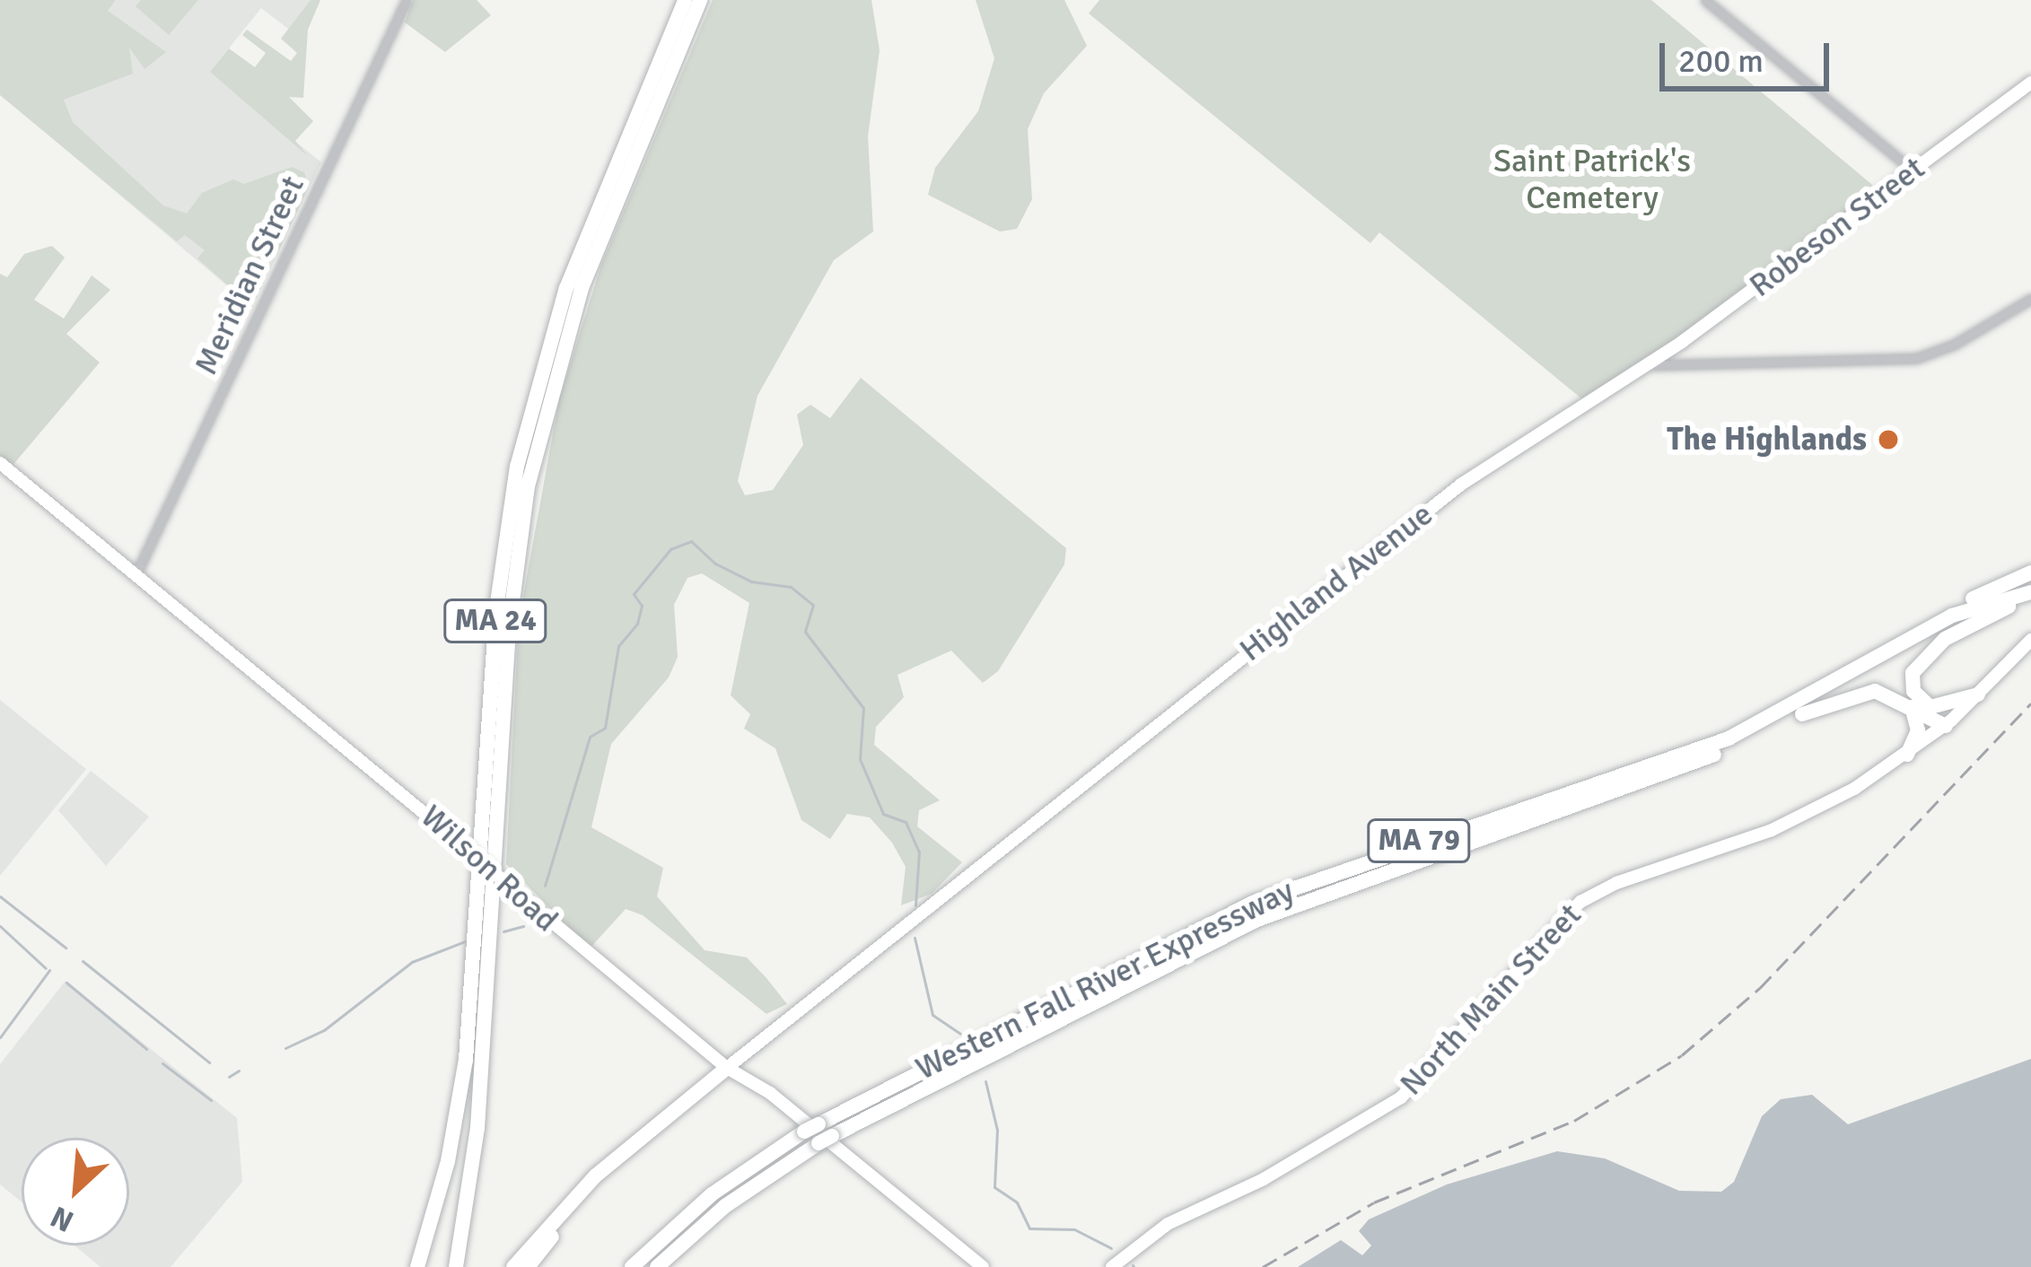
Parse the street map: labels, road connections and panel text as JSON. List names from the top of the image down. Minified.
{"streets":{"highway":["MA 24","MA 79","Western Fall River Expressway"],"main road":["Robeson Street","Highland Avenue","Wilson Road","North Main Street"],"street":["Meridian Street"]},"crossings":[["Robeson Street","Highland Avenue"],["Meridian Street","Wilson Road"],["Highland Avenue","Wilson Road"]],"parks":["Saint Patrick's Cemetery"],"places":["The Highlands"],"scale_bar":"200 m","north":"bottom left"}
